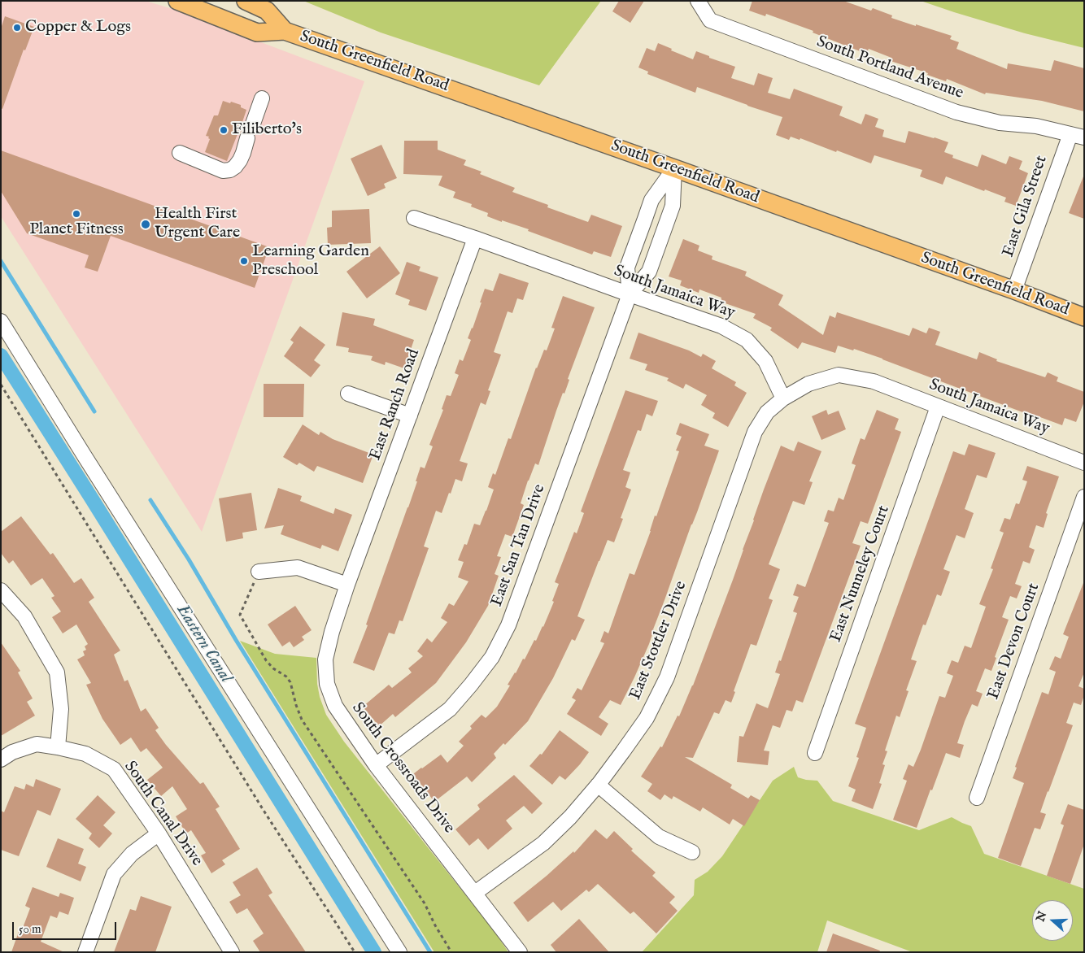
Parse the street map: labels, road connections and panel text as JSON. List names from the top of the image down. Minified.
{"streets":{"main road":["South Greenfield Road"],"street":["South Portland Avenue","East Gila Street","South Jamaica Way","East Ranch Road","East San Tan Drive","East Nunneley Court","East Stottler Drive","East Devon Court","South Crossroads Drive","South Canal Drive"]},"crossings":[["South Greenfield Road","East Gila Street"],["South Greenfield Road","East San Tan Drive"],["South Portland Avenue","East Gila Street"],["South Jamaica Way","East Ranch Road"],["South Jamaica Way","East San Tan Drive"],["South Jamaica Way","East Nunneley Court"],["South Jamaica Way","East Stottler Drive"],["East Ranch Road","South Crossroads Drive"],["East San Tan Drive","South Crossroads Drive"],["East Stottler Drive","South Crossroads Drive"]],"water":["Eastern Canal"],"places":["Copper & Logs","Filiberto's","Planet Fitness","Health First Urgent Care","Learning Garden Preschool"],"scale_bar":"50 m","north":"left"}
